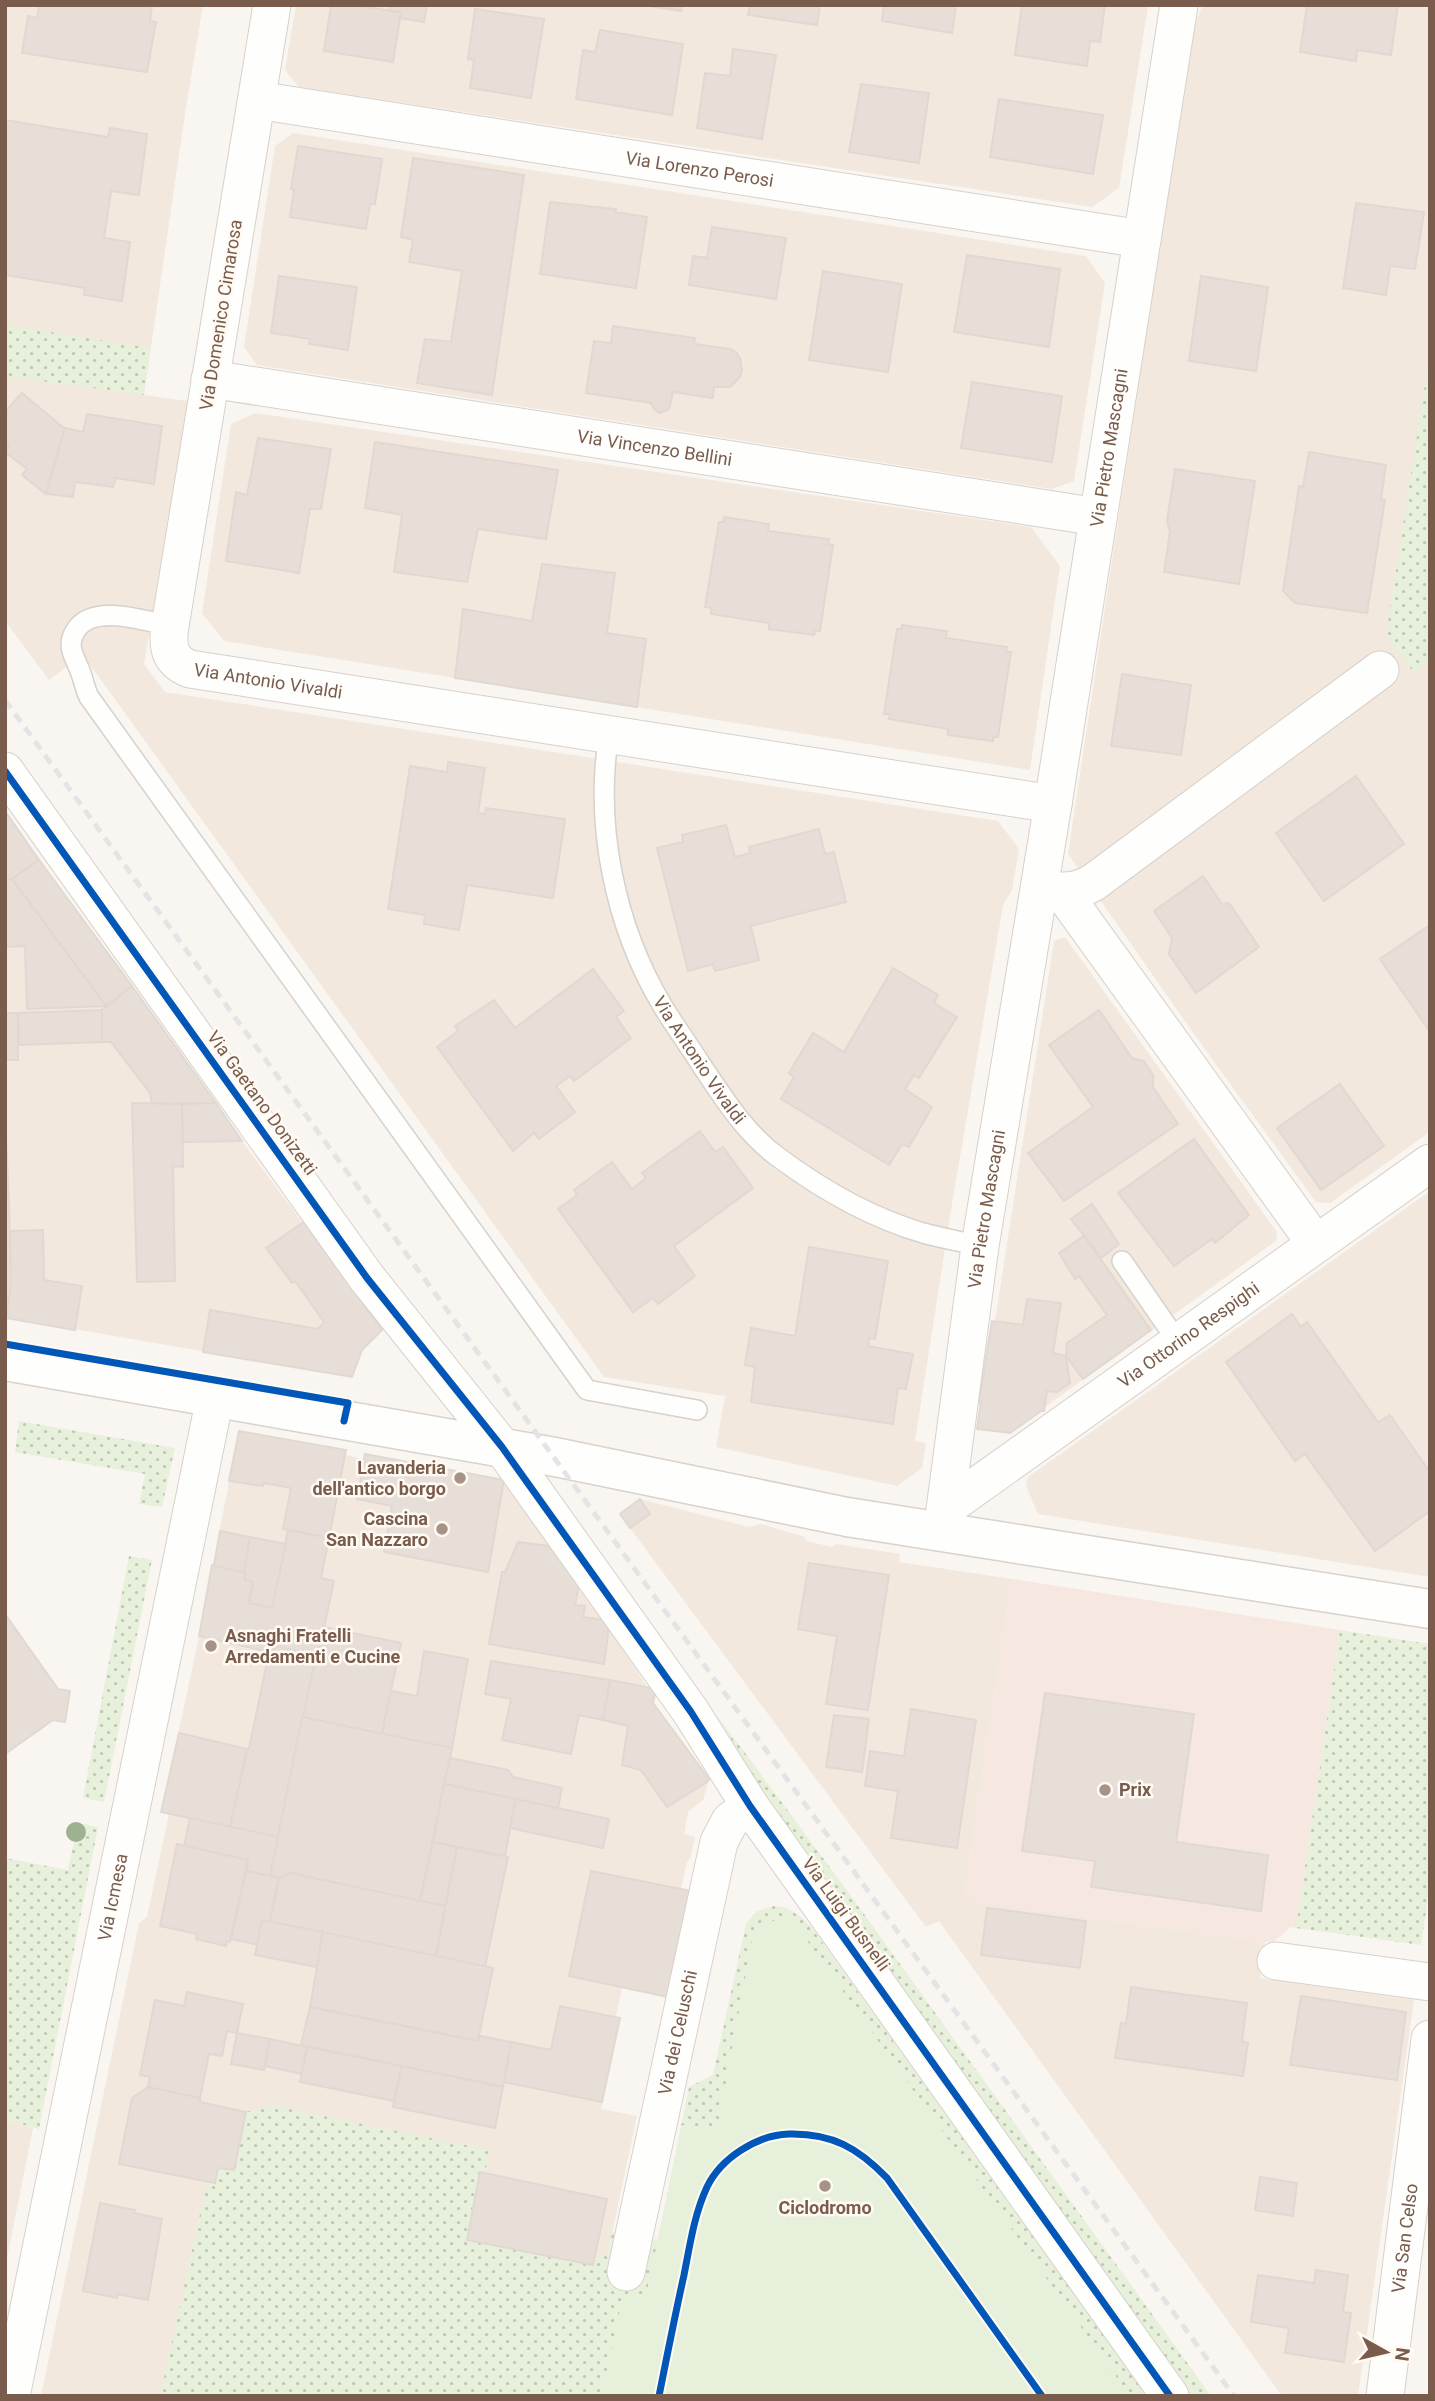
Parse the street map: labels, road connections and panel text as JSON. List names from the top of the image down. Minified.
{"streets":{"street":["Via Lorenzo Perosi","Via Domenico Cimarosa","Via Pietro Mascagni","Via Vincenzo Bellini","Via Antonio Vivaldi","Via Gaetano Donizetti","Via Ottorino Respighi","Via Icmesa","Via Luigi Busnelli","Via dei Celuschi","Via San Celso"]},"crossings":[["Via Lorenzo Perosi","Via Domenico Cimarosa"],["Via Lorenzo Perosi","Via Pietro Mascagni"],["Via Domenico Cimarosa","Via Vincenzo Bellini"],["Via Domenico Cimarosa","Via Antonio Vivaldi"],["Via Pietro Mascagni","Via Vincenzo Bellini"],["Via Pietro Mascagni","Via Antonio Vivaldi"],["Via Pietro Mascagni","Via Ottorino Respighi"],["Via Gaetano Donizetti","Via Luigi Busnelli"],["Via Luigi Busnelli","Via dei Celuschi"]],"places":["Lavanderia dell'antico borgo","Cascina San Nazzaro","Asnaghi Fratelli Arredamenti e Cucine","Prix","Ciclodromo"],"north":"right"}
